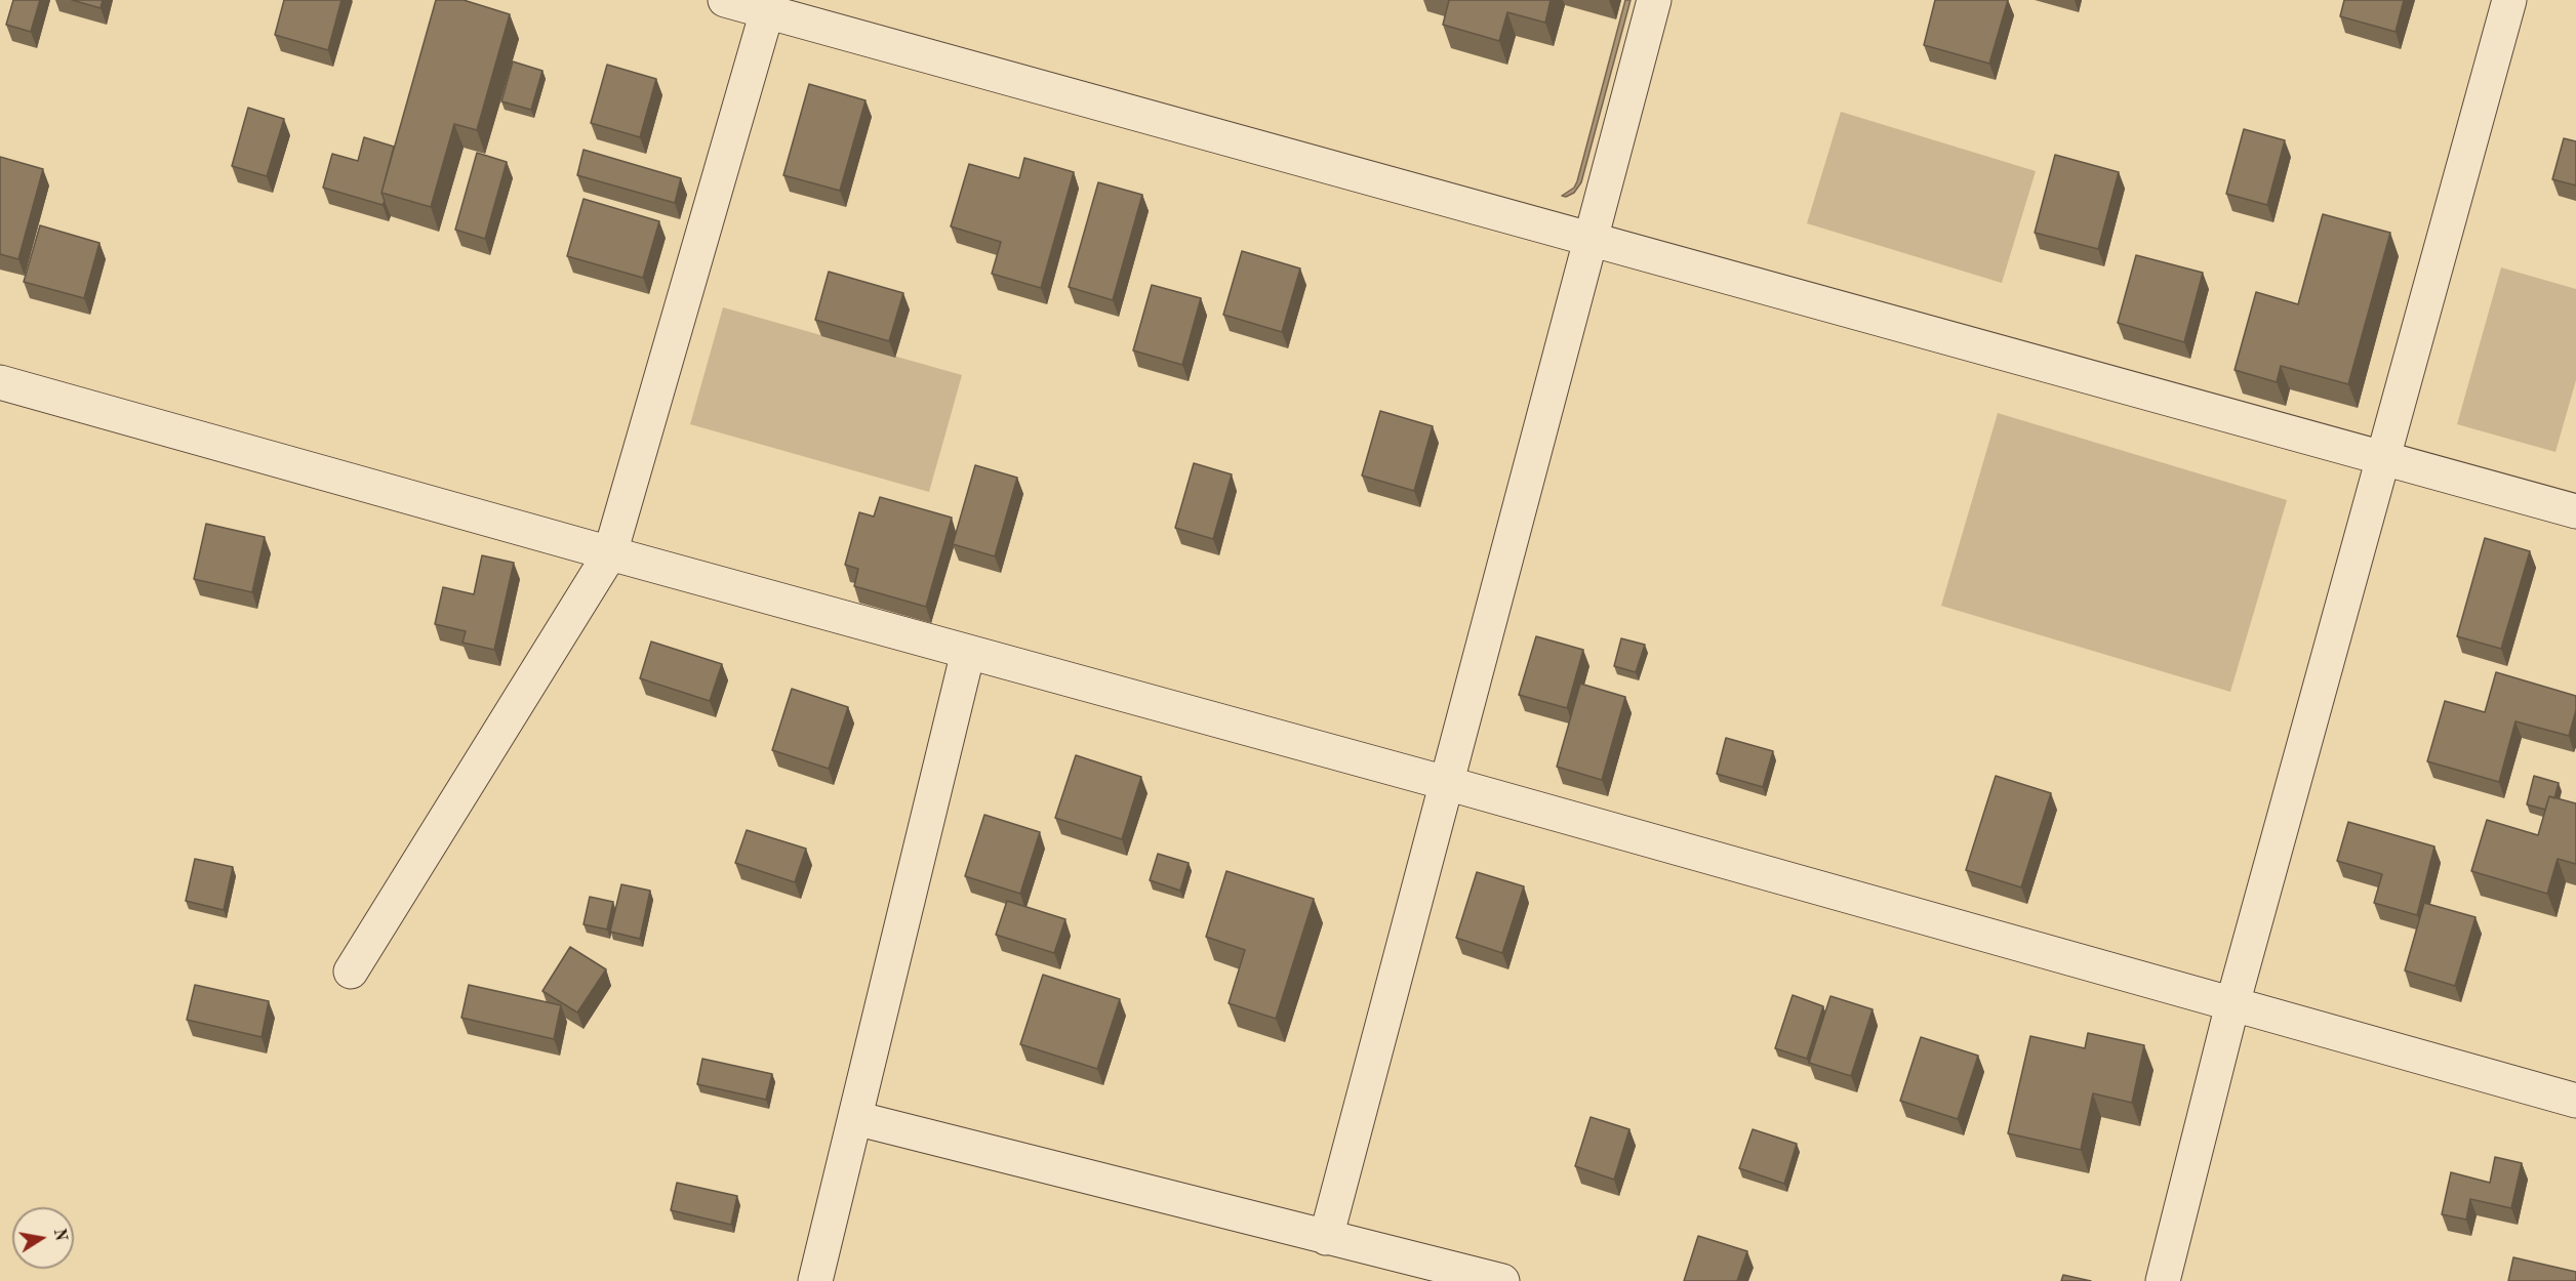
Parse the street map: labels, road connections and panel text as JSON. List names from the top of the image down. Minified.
{"north":"right"}
